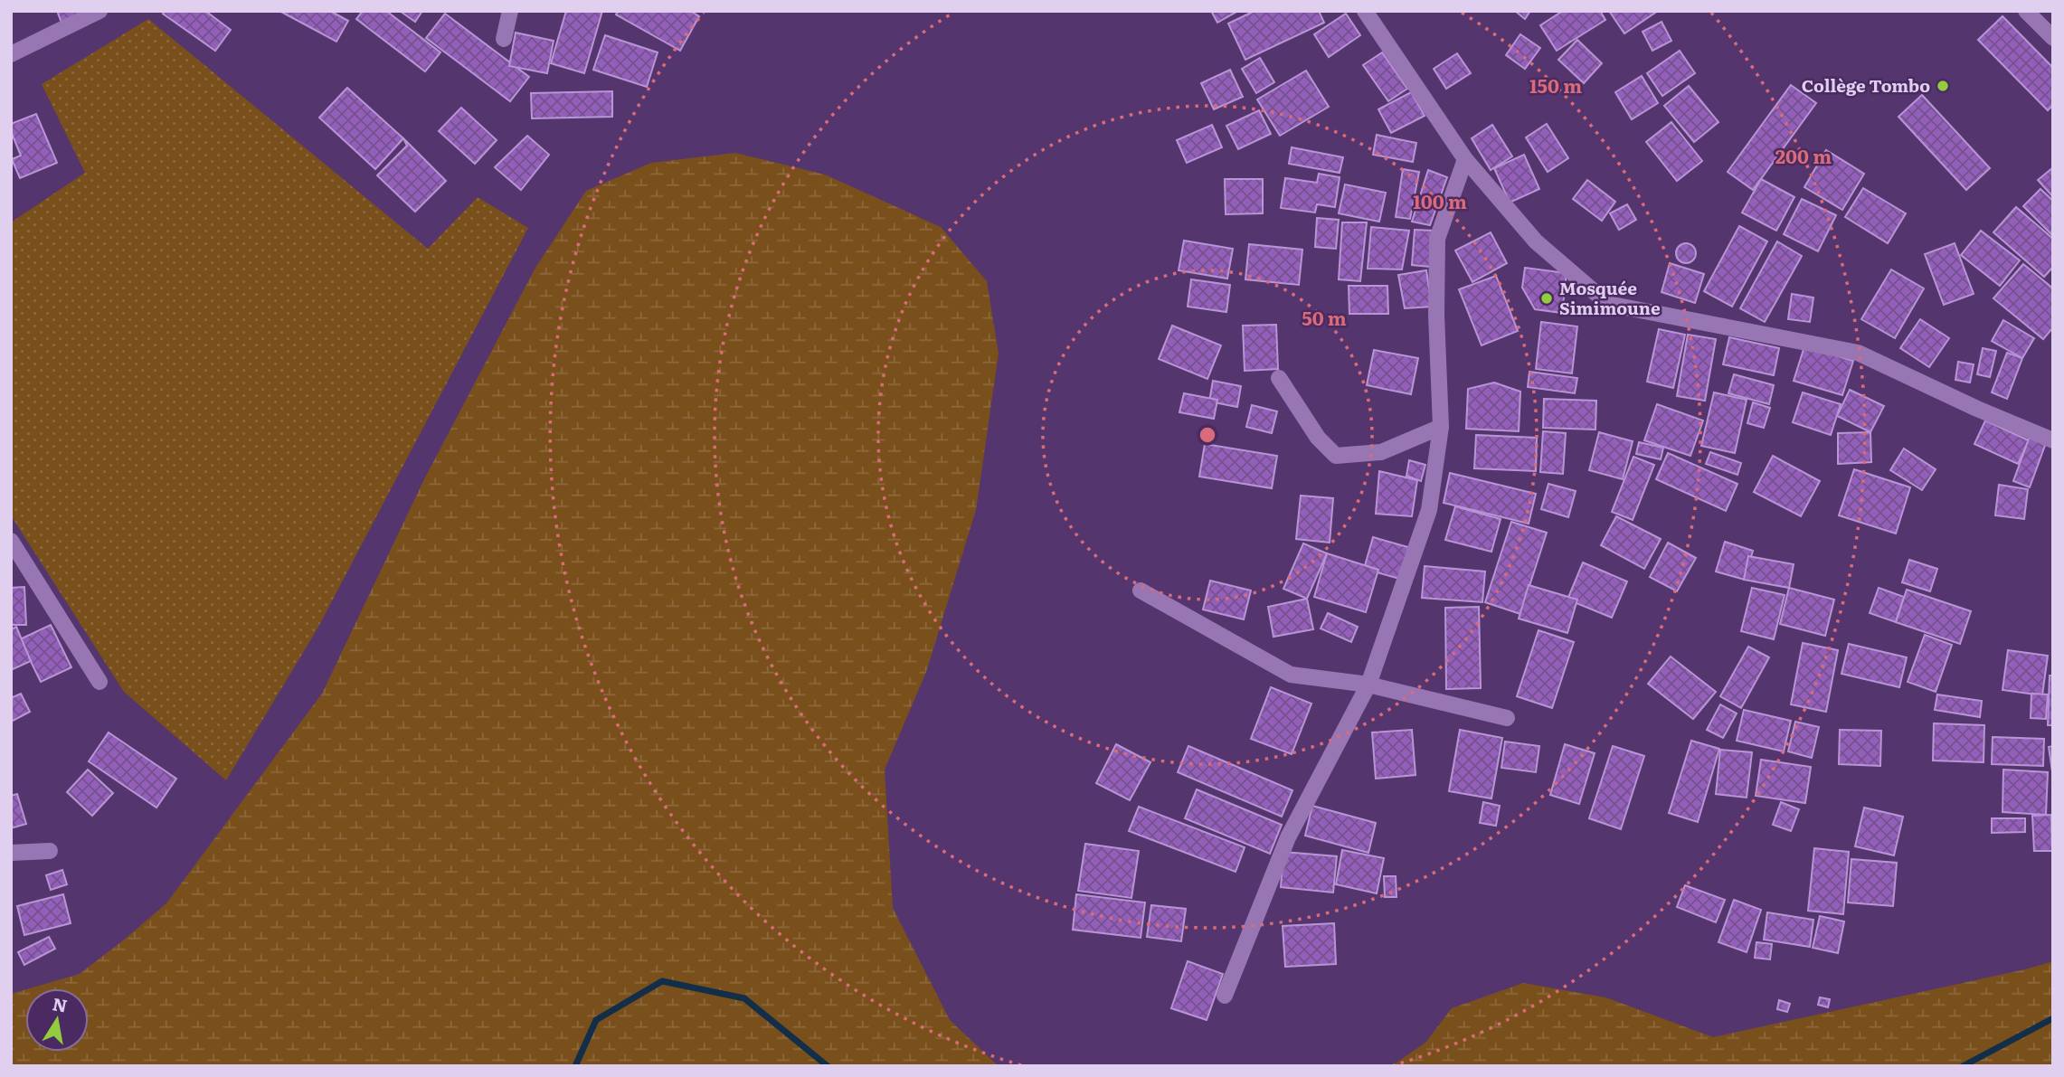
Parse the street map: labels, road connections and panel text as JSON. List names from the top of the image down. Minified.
{"places":["Collège Tombo","Mosquée Simimoune"],"north":"top","rings":["150 m","200 m","100 m","50 m"]}
